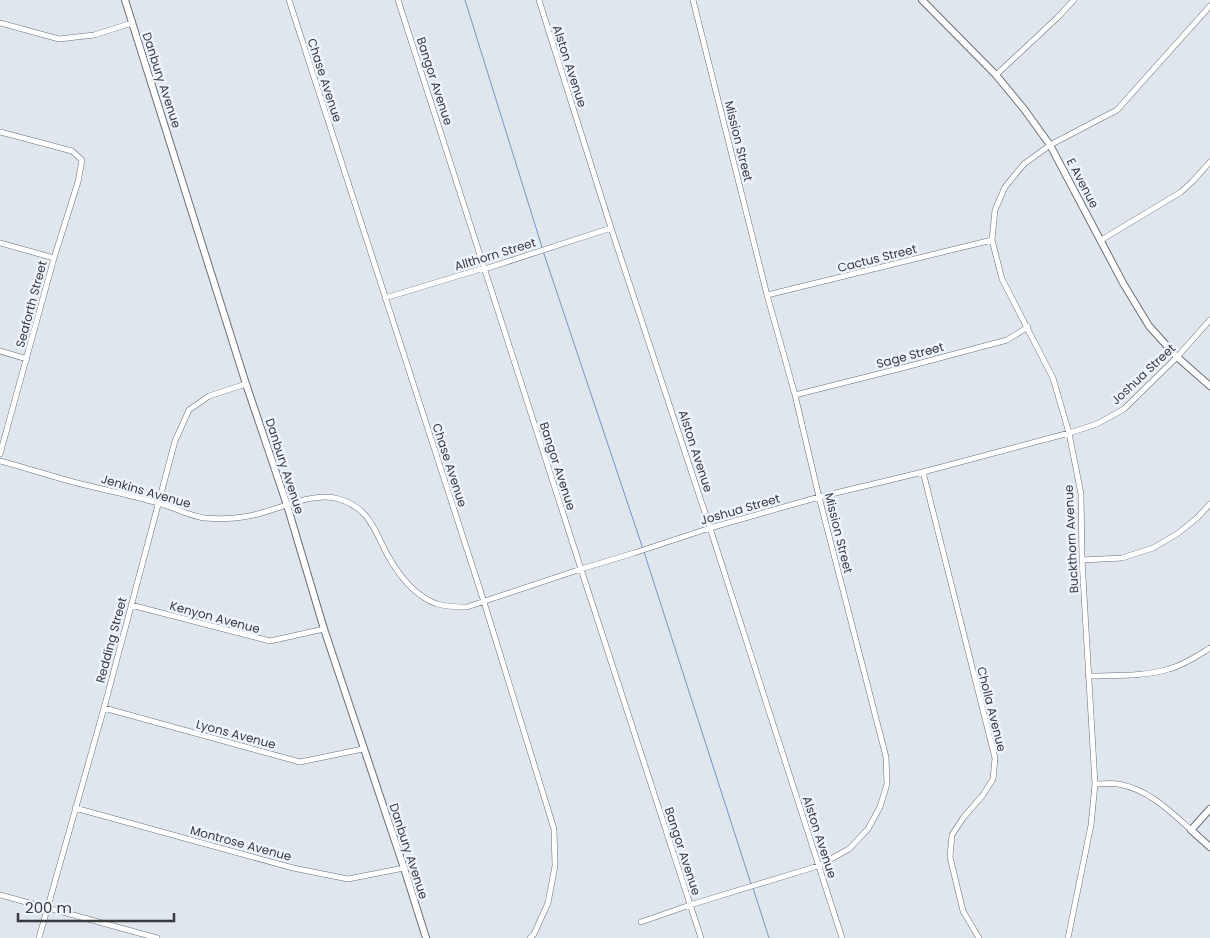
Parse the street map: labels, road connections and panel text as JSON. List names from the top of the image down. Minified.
{"streets":{"street":["Alston Avenue","Danbury Avenue","Chase Avenue","Bangor Avenue","Mission Street","E Avenue","Allthorn Street","Cactus Street","Seaforth Street","Sage Street","Joshua Street","Jenkins Avenue","Buckthorn Avenue","Kenyon Avenue","Redding Street","Cholla Avenue","Lyons Avenue","Montrose Avenue"]},"crossings":[["Alston Avenue","Mission Street"],["Alston Avenue","Allthorn Street"],["Alston Avenue","Joshua Street"],["Danbury Avenue","Joshua Street"],["Danbury Avenue","Jenkins Avenue"],["Danbury Avenue","Kenyon Avenue"],["Danbury Avenue","Redding Street"],["Danbury Avenue","Lyons Avenue"],["Danbury Avenue","Montrose Avenue"],["Chase Avenue","Allthorn Street"],["Chase Avenue","Joshua Street"],["Bangor Avenue","Mission Street"],["Bangor Avenue","Allthorn Street"],["Bangor Avenue","Joshua Street"],["Mission Street","Cactus Street"],["Mission Street","Sage Street"],["Mission Street","Joshua Street"],["E Avenue","Joshua Street"],["E Avenue","Buckthorn Avenue"],["Cactus Street","Buckthorn Avenue"],["Sage Street","Buckthorn Avenue"],["Joshua Street","Jenkins Avenue"],["Joshua Street","Buckthorn Avenue"],["Joshua Street","Cholla Avenue"],["Jenkins Avenue","Redding Street"],["Kenyon Avenue","Redding Street"],["Redding Street","Lyons Avenue"],["Redding Street","Montrose Avenue"]],"scale_bar":"200 m"}
